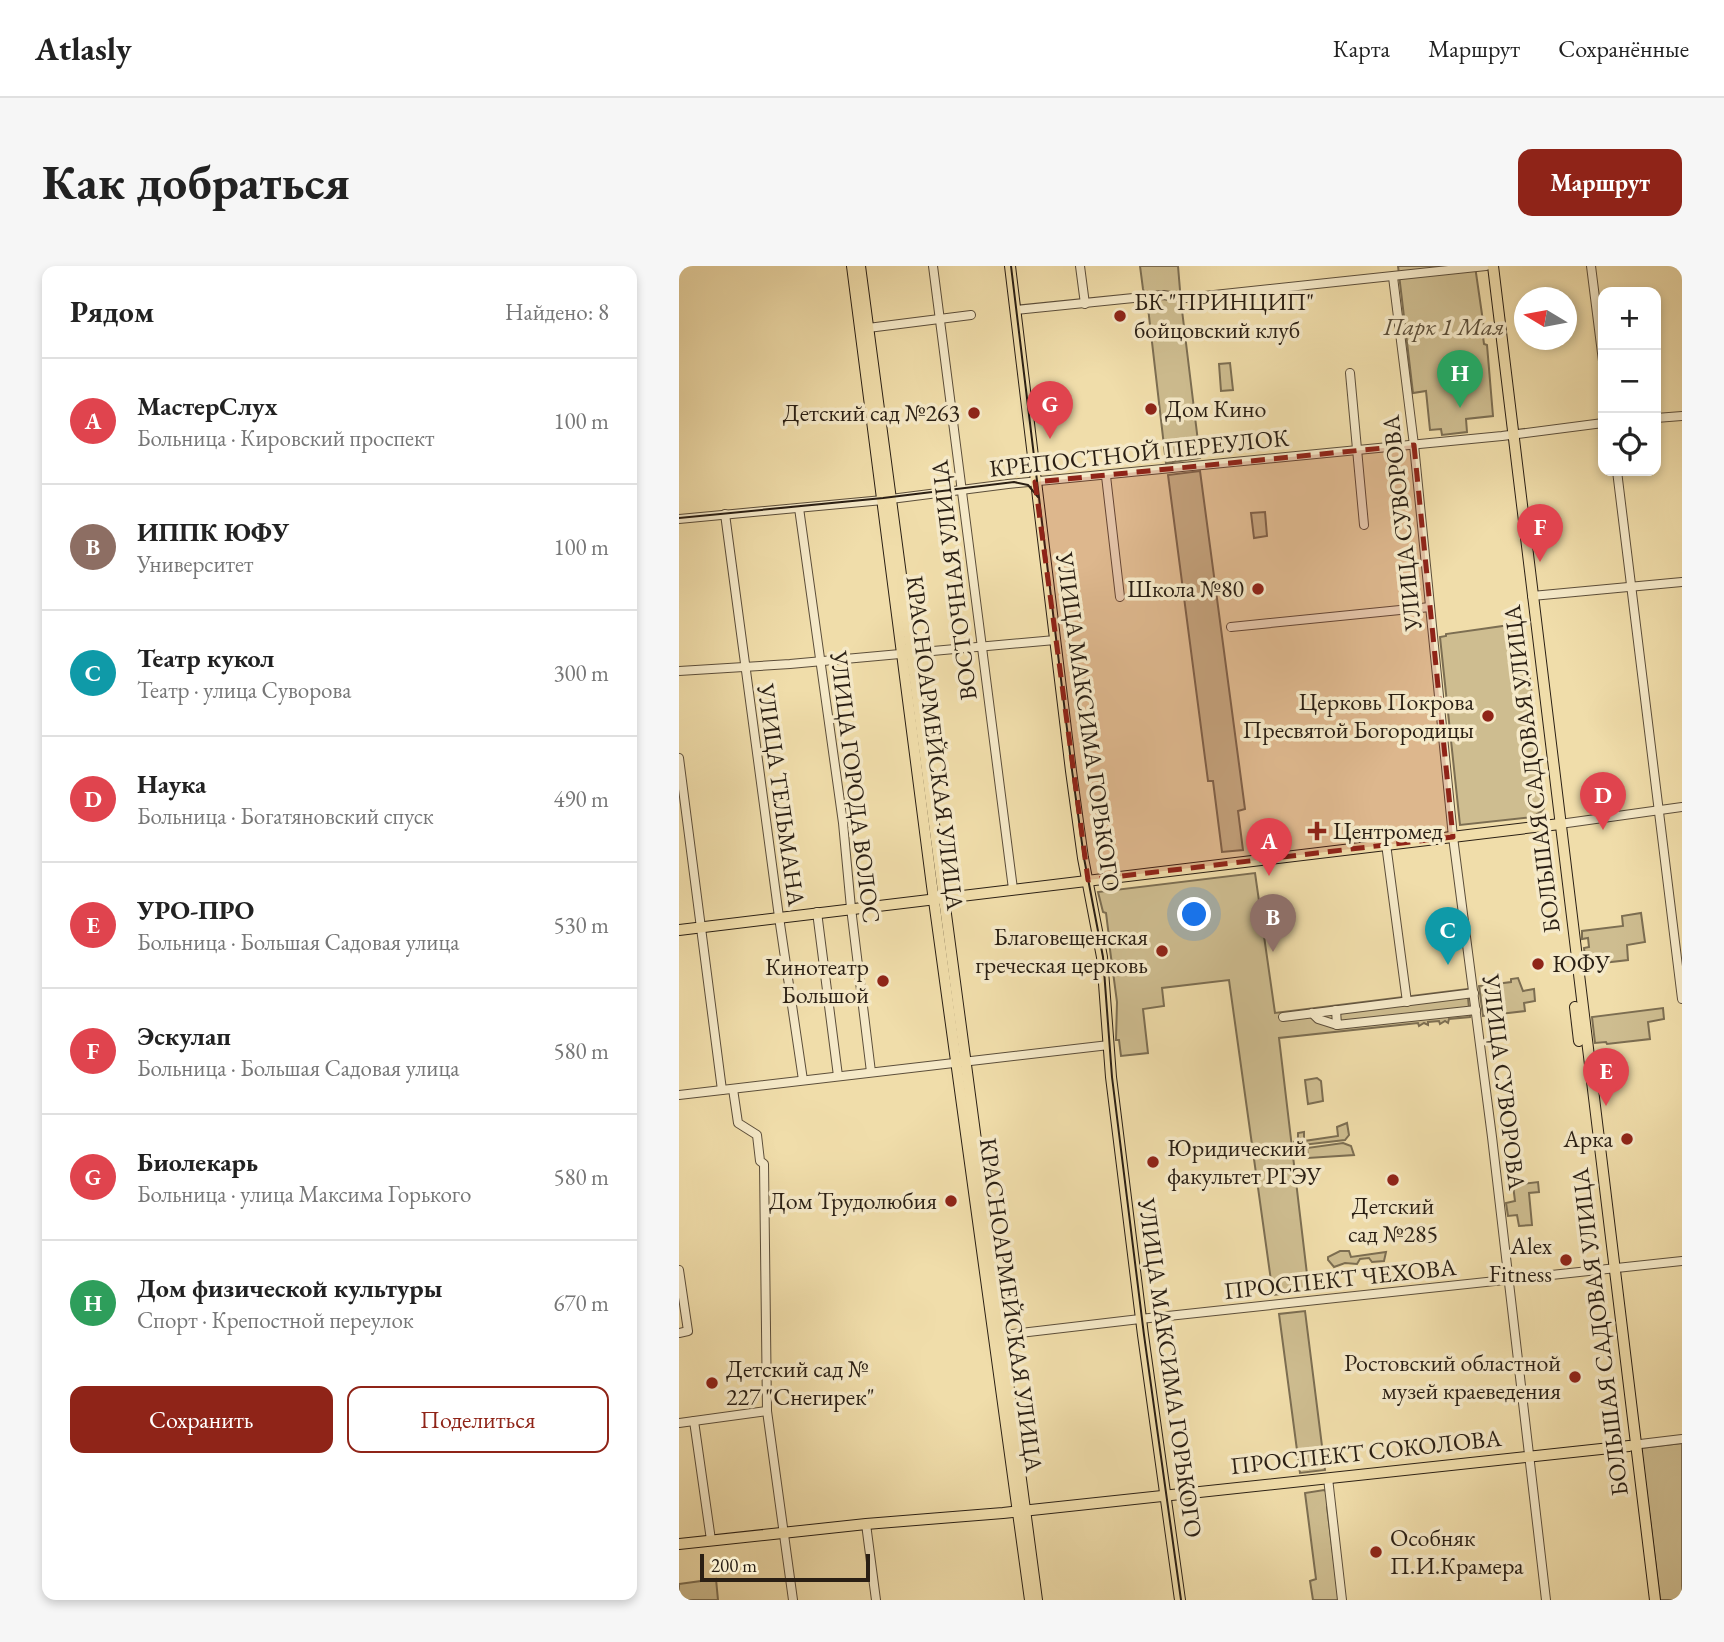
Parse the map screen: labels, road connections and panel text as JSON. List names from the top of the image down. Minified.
{"streets":{"main road":["УЛИЦА МАКСИМА ГОРЬКОГО","КРАСНОАРМЕЙСКАЯ УЛИЦА","БОЛЬШАЯ САДОВАЯ УЛИЦА","ПРОСПЕКТ СОКОЛОВА"],"street":["КРЕПОСТНОЙ ПЕРЕУЛОК","УЛИЦА СУВОРОВА","ВОСТОЧНАЯ УЛИЦА","УЛИЦА ГОРОДА ВОЛОС","УЛИЦА ТЕЛЬМАНА","ПРОСПЕКТ ЧЕХОВА"]},"crossings":[["КРЕПОСТНОЙ ПЕРЕУЛОК","УЛИЦА СУВОРОВА"],["КРЕПОСТНОЙ ПЕРЕУЛОК","ВОСТОЧНАЯ УЛИЦА"],["КРЕПОСТНОЙ ПЕРЕУЛОК","УЛИЦА МАКСИМА ГОРЬКОГО"],["КРЕПОСТНОЙ ПЕРЕУЛОК","КРАСНОАРМЕЙСКАЯ УЛИЦА"],["КРЕПОСТНОЙ ПЕРЕУЛОК","БОЛЬШАЯ САДОВАЯ УЛИЦА"],["КРЕПОСТНОЙ ПЕРЕУЛОК","УЛИЦА ГОРОДА ВОЛОС"],["КРЕПОСТНОЙ ПЕРЕУЛОК","УЛИЦА ТЕЛЬМАНА"],["УЛИЦА СУВОРОВА","ПРОСПЕКТ ЧЕХОВА"],["УЛИЦА СУВОРОВА","ПРОСПЕКТ СОКОЛОВА"],["УЛИЦА МАКСИМА ГОРЬКОГО","ПРОСПЕКТ ЧЕХОВА"],["УЛИЦА МАКСИМА ГОРЬКОГО","ПРОСПЕКТ СОКОЛОВА"],["КРАСНОАРМЕЙСКАЯ УЛИЦА","ПРОСПЕКТ ЧЕХОВА"],["КРАСНОАРМЕЙСКАЯ УЛИЦА","ПРОСПЕКТ СОКОЛОВА"],["БОЛЬШАЯ САДОВАЯ УЛИЦА","ПРОСПЕКТ ЧЕХОВА"],["БОЛЬШАЯ САДОВАЯ УЛИЦА","ПРОСПЕКТ СОКОЛОВА"]],"parks":["Парк 1 Мая"],"places":{"other":["БК \"ПРИНЦИП\" бойцовский клуб","Дом Кино","Детский сад №263","Школа №80","Церковь Покрова Пресвятой Богородицы","Благовещенская греческая церковь","ЮФУ","Кинотеатр Большой","Арка","Юридический факультет РГЭУ","Детский сад №285","Дом Трудолюбия","Alex Fitness","Ростовский областной музей краеведения","Детский сад № 227 \"Снегирек\"","Особняк П.И.Крамера"],"health":["Центромед"]},"scale_bar":"200 m","north":"left","page":{"header":"Atlasly","nav":["Карта","Маршрут","Сохранённые"],"buttons":["Маршрут",["Сохранить","Поделиться"]],"title":"Как добраться","heading":["Рядом","Найдено: 8"],"map_buttons":["+","−"],"pins":["H","G","F","D","A","B","C","E"],"list":[{"mark":"A","name":"МастерСлух","note":"Больница · Кировский проспект","value":"100 m"},{"mark":"B","name":"ИППК ЮФУ","note":"Университет","value":"100 m"},{"mark":"C","name":"Театр кукол","note":"Театр · улица Суворова","value":"300 m"},{"mark":"D","name":"Наука","note":"Больница · Богатяновский спуск","value":"490 m"},{"mark":"E","name":"УРО-ПРО","note":"Больница · Большая Садовая улица","value":"530 m"},{"mark":"F","name":"Эскулап","note":"Больница · Большая Садовая улица","value":"580 m"},{"mark":"G","name":"Биолекарь","note":"Больница · улица Максима Горького","value":"580 m"},{"mark":"H","name":"Дом физической культуры","note":"Спорт · Крепостной переулок","value":"670 m"}],"scale":"200 m"}}
